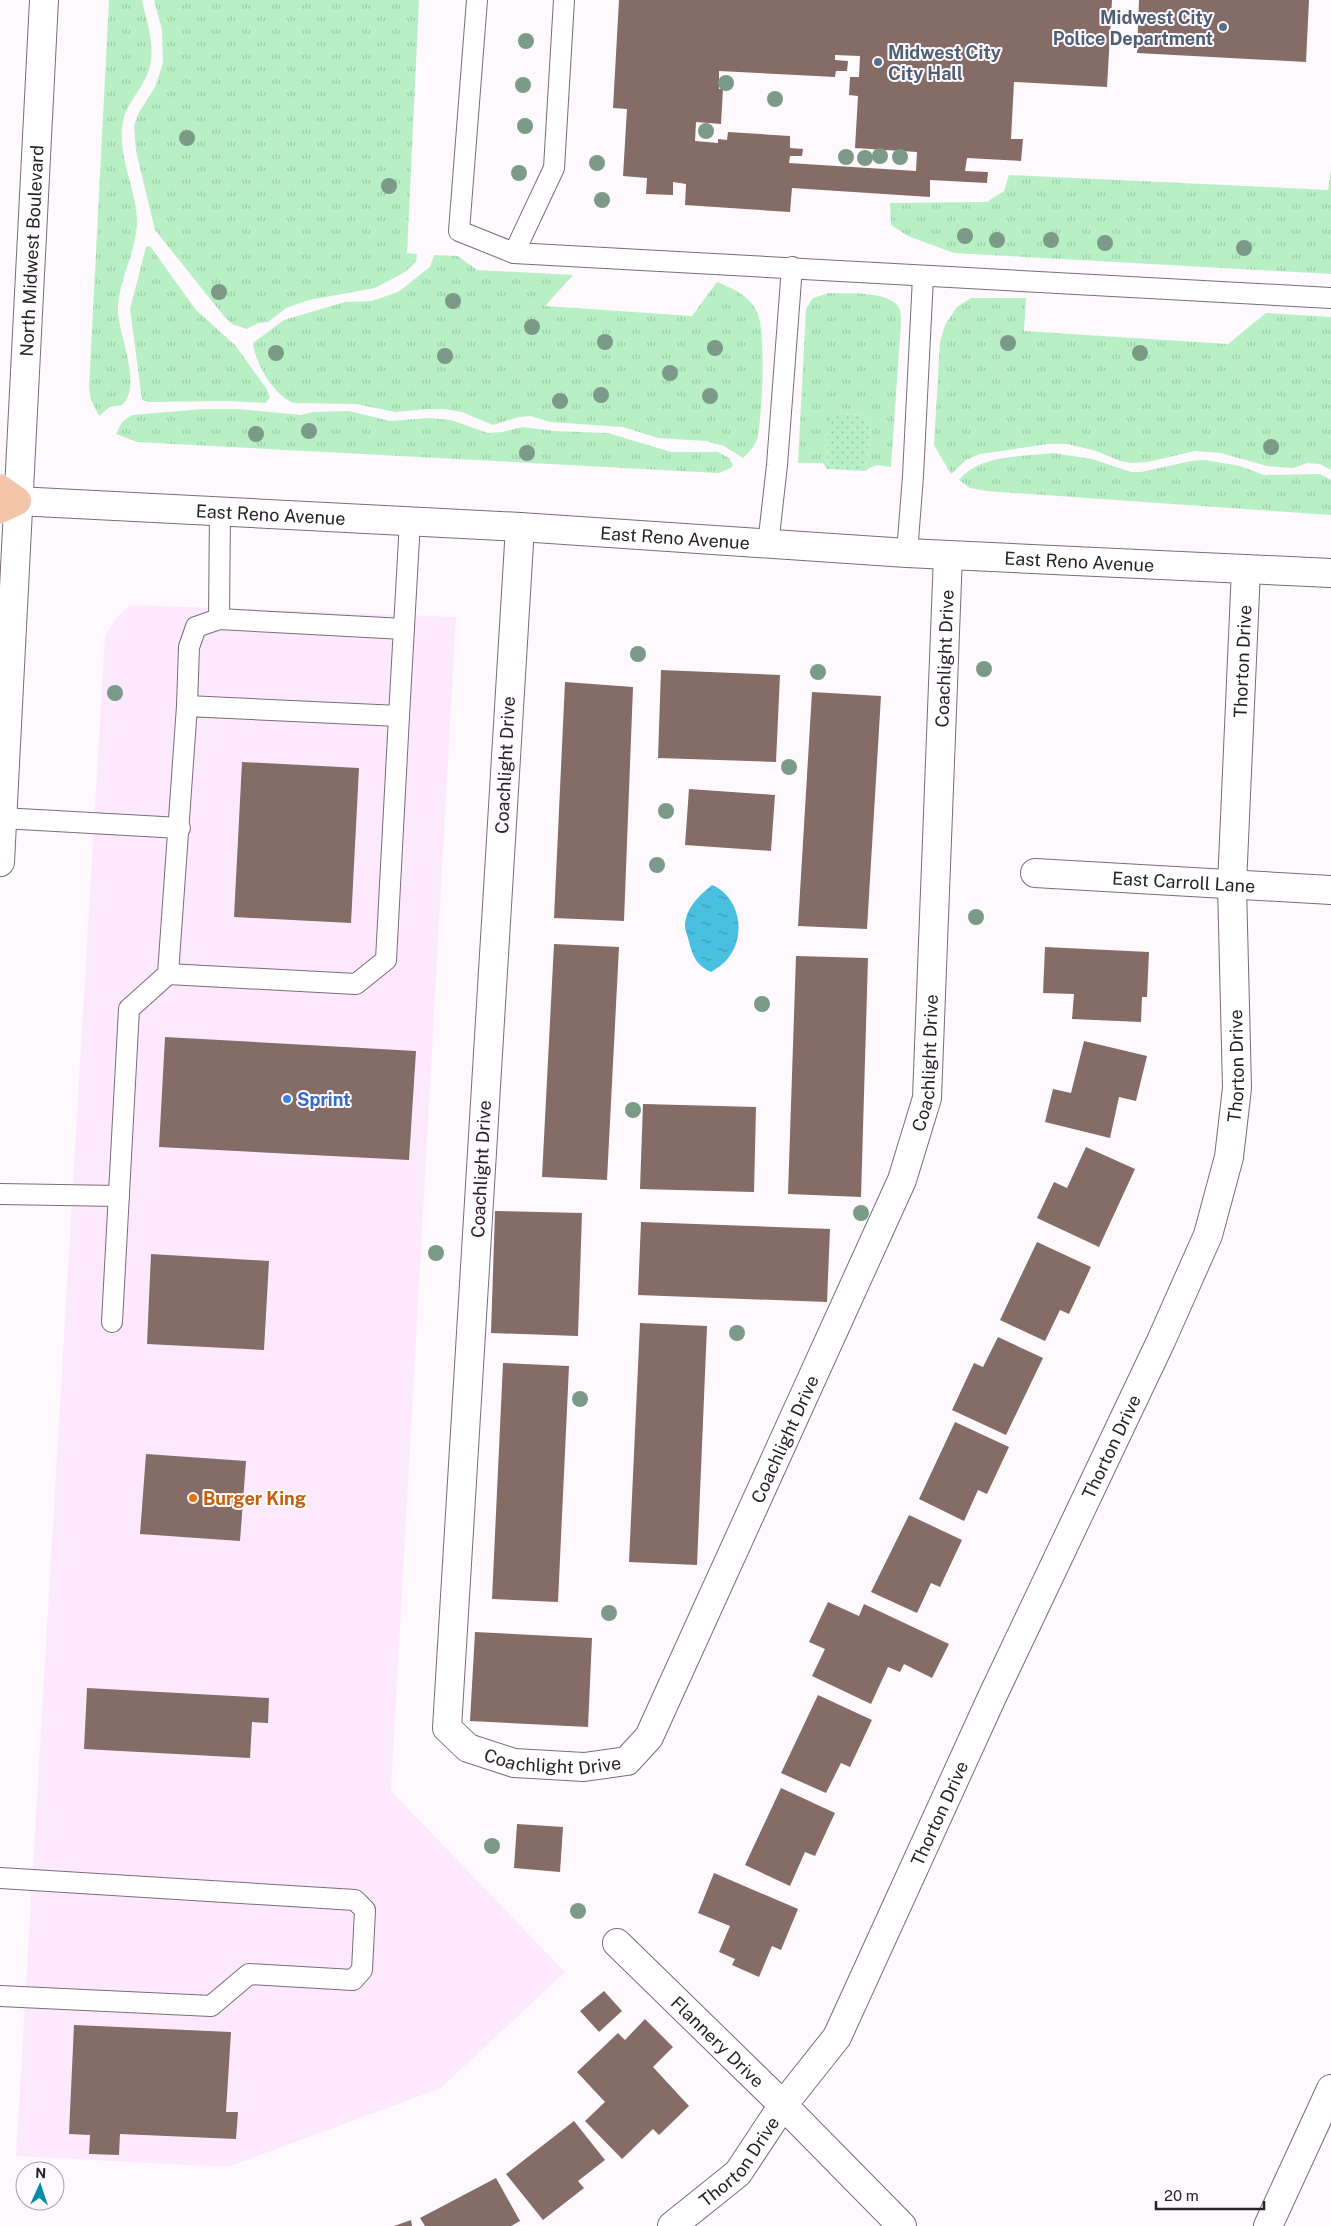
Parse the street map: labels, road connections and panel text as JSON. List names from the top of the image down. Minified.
{"streets":{"street":["North Midwest Boulevard","East Reno Avenue","Coachlight Drive","Thorton Drive","East Carroll Lane","Flannery Drive"]},"crossings":[["North Midwest Boulevard","East Reno Avenue"],["East Reno Avenue","Coachlight Drive"],["East Reno Avenue","Thorton Drive"],["Thorton Drive","East Carroll Lane"],["Thorton Drive","Flannery Drive"]],"places":["Midwest City Police Department","Midwest City City Hall","Sprint","Burger King"],"scale_bar":"20 m","north":"top"}
